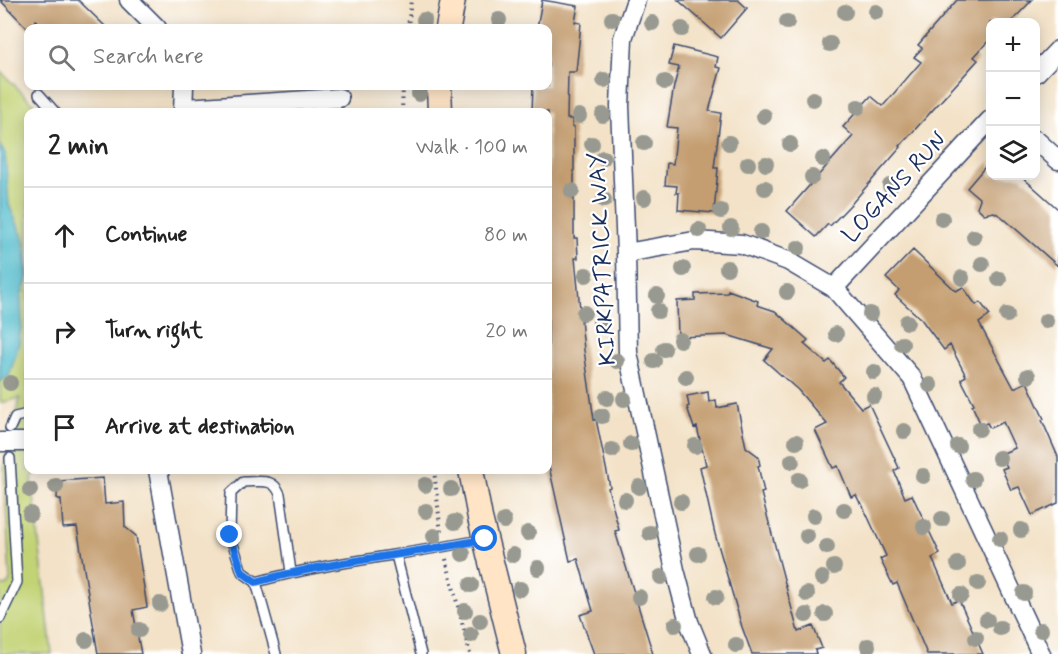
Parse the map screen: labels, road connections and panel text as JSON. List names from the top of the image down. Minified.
{"streets":{"street":["LOGANS RUN","KIRKPATRICK WAY"]},"page":{"map_buttons":["+","−"],"search":"Search here","heading":["2 min","Walk · 100 m"],"list":[["Continue","80 m"],["Turn right","20 m"],"Arrive at destination"]}}
